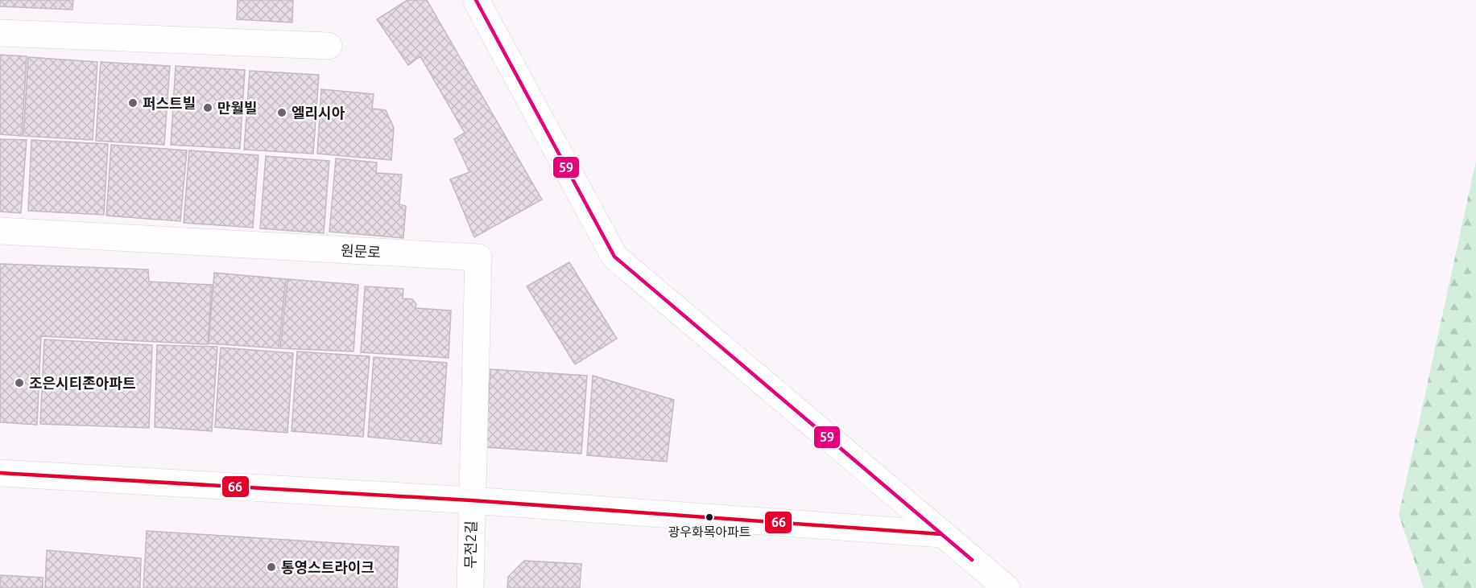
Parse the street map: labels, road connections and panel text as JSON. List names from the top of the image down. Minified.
{"streets":{"street":["원문로","무전2길"]},"crossings":[["원문로","무전2길"]],"places":["퍼스트빌","만월빌","엘리시아","조은시티존아파트","광우화목아파트","통영스트라이크"],"lines":["transit line 59","transit line 66"]}
